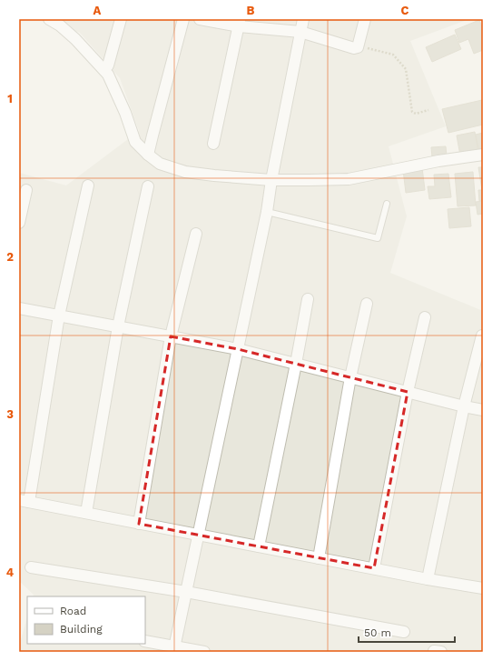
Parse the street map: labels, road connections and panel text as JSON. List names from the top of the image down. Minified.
{"legend":["Road","Building"],"scale_bar":"50 m","grid":{"columns":["A","B","C"],"rows":["1","2","3","4"]}}
